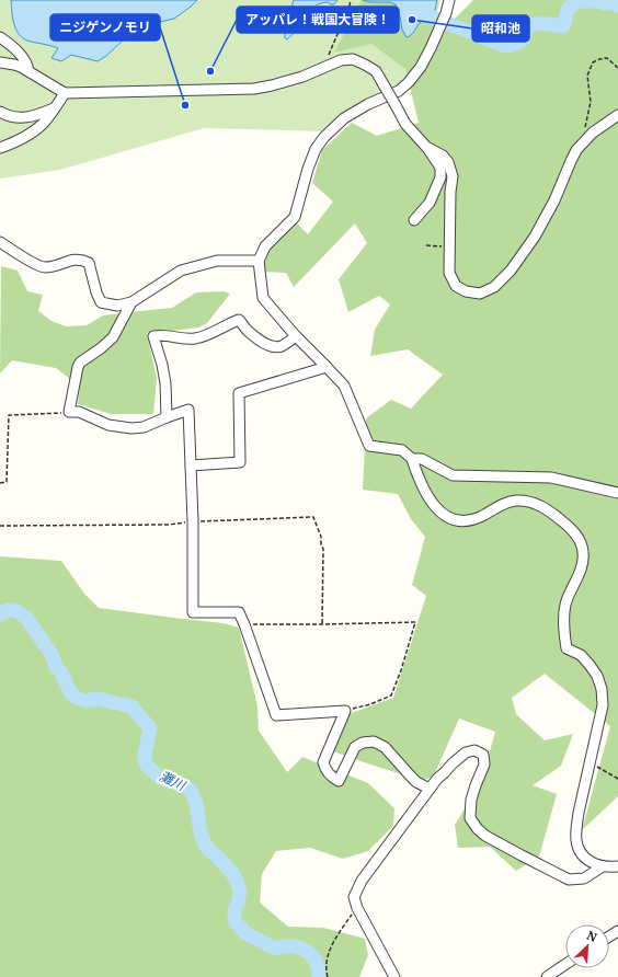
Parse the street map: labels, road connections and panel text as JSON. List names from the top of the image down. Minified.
{"water":["灘川"],"places":["昭和池","アッパレ！戦国大冒険！","ニジゲンノモリ"],"north":"top right"}
